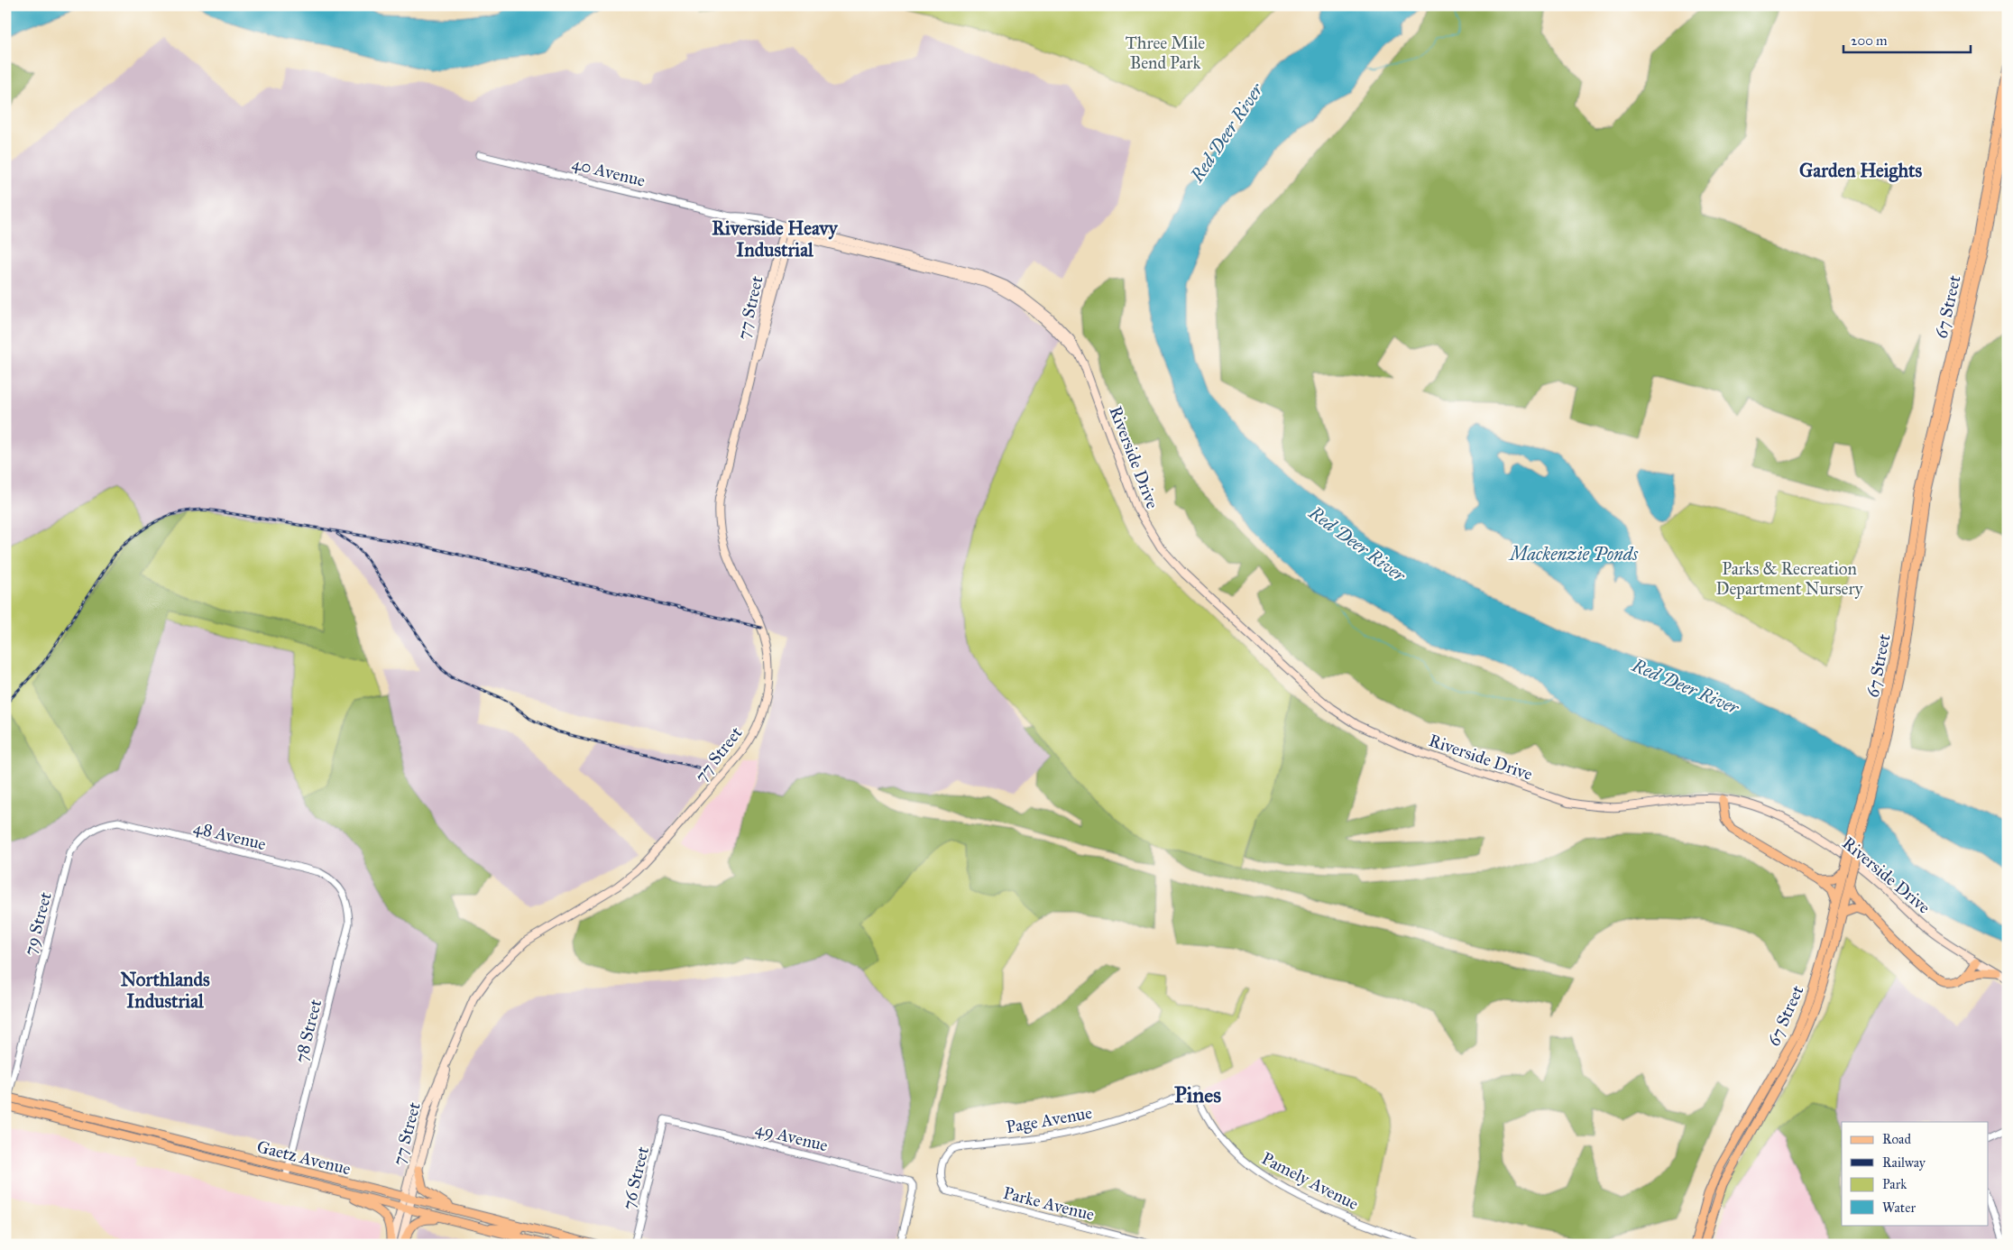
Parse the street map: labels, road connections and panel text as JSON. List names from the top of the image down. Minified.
{"streets":{"main road":["40 Avenue","67 Street","77 Street","Riverside Drive","Gaetz Avenue"],"street":["48 Avenue","79 Street","78 Street","Page Avenue","49 Avenue","76 Street","Pamely Avenue","Parke Avenue"]},"crossings":[["40 Avenue","77 Street"],["40 Avenue","Riverside Drive"],["77 Street","Riverside Drive"],["77 Street","Gaetz Avenue"],["48 Avenue","79 Street"],["48 Avenue","78 Street"],["79 Street","Gaetz Avenue"],["78 Street","Gaetz Avenue"],["Page Avenue","Pamely Avenue"],["Page Avenue","Parke Avenue"],["49 Avenue","76 Street"]],"districts":["Garden Heights","Riverside Heavy Industrial","Northlands Industrial","Pines"],"water":["Red Deer River","Mackenzie Ponds"],"parks":["Three Mile Bend Park","Parks & Recreation Department Nursery"],"legend":["Road","Railway","Park","Water"],"scale_bar":"200 m"}
